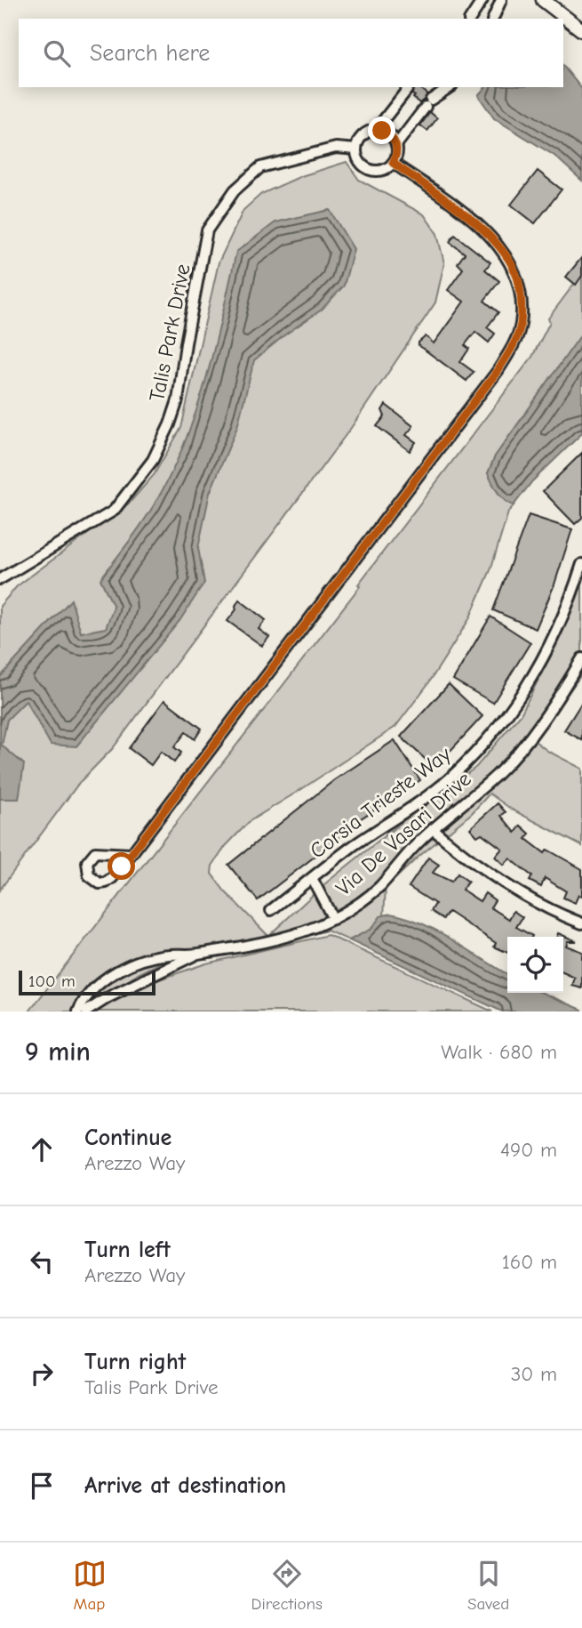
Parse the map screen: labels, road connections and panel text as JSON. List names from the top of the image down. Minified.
{"streets":{"street":["Talis Park Drive","Corsia Trieste Way","Via De Vasari Drive"]},"crossings":[["Corsia Trieste Way","Via De Vasari Drive"]],"scale_bar":"100 m","page":{"search":"Search here","scale":"100 m","heading":["9 min","Walk · 680 m"],"list":[["Continue","Arezzo Way","490 m"],["Turn left","Arezzo Way","160 m"],["Turn right","Talis Park Drive","30 m"],"Arrive at destination"],"nav":["Map","Directions","Saved"]}}
